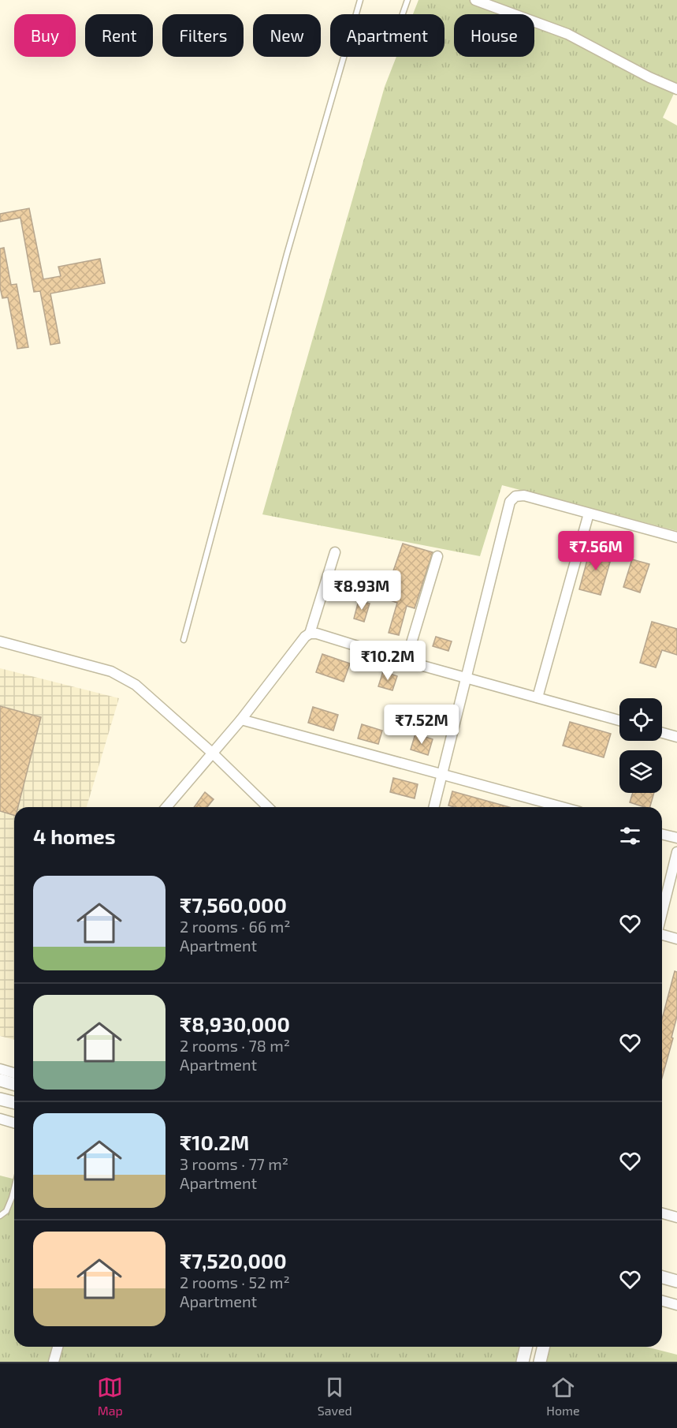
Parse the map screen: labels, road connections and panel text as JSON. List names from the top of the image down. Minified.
{"page":{"chip":["Buy","Rent","Filters","New","Apartment","House"],"price":["₹7.56M","₹8.93M","₹10.2M","₹7.52M"],"heading":"4 homes","list":[{"name":"₹7,560,000","note":"2 rooms · 66 m² · Apartment"},{"name":"₹8,930,000","note":"2 rooms · 78 m² · Apartment"},{"name":"₹10.2M","note":"3 rooms · 77 m² · Apartment"},{"name":"₹7,520,000","note":"2 rooms · 52 m² · Apartment"}],"tabs":["Map","Saved","Home"]}}
